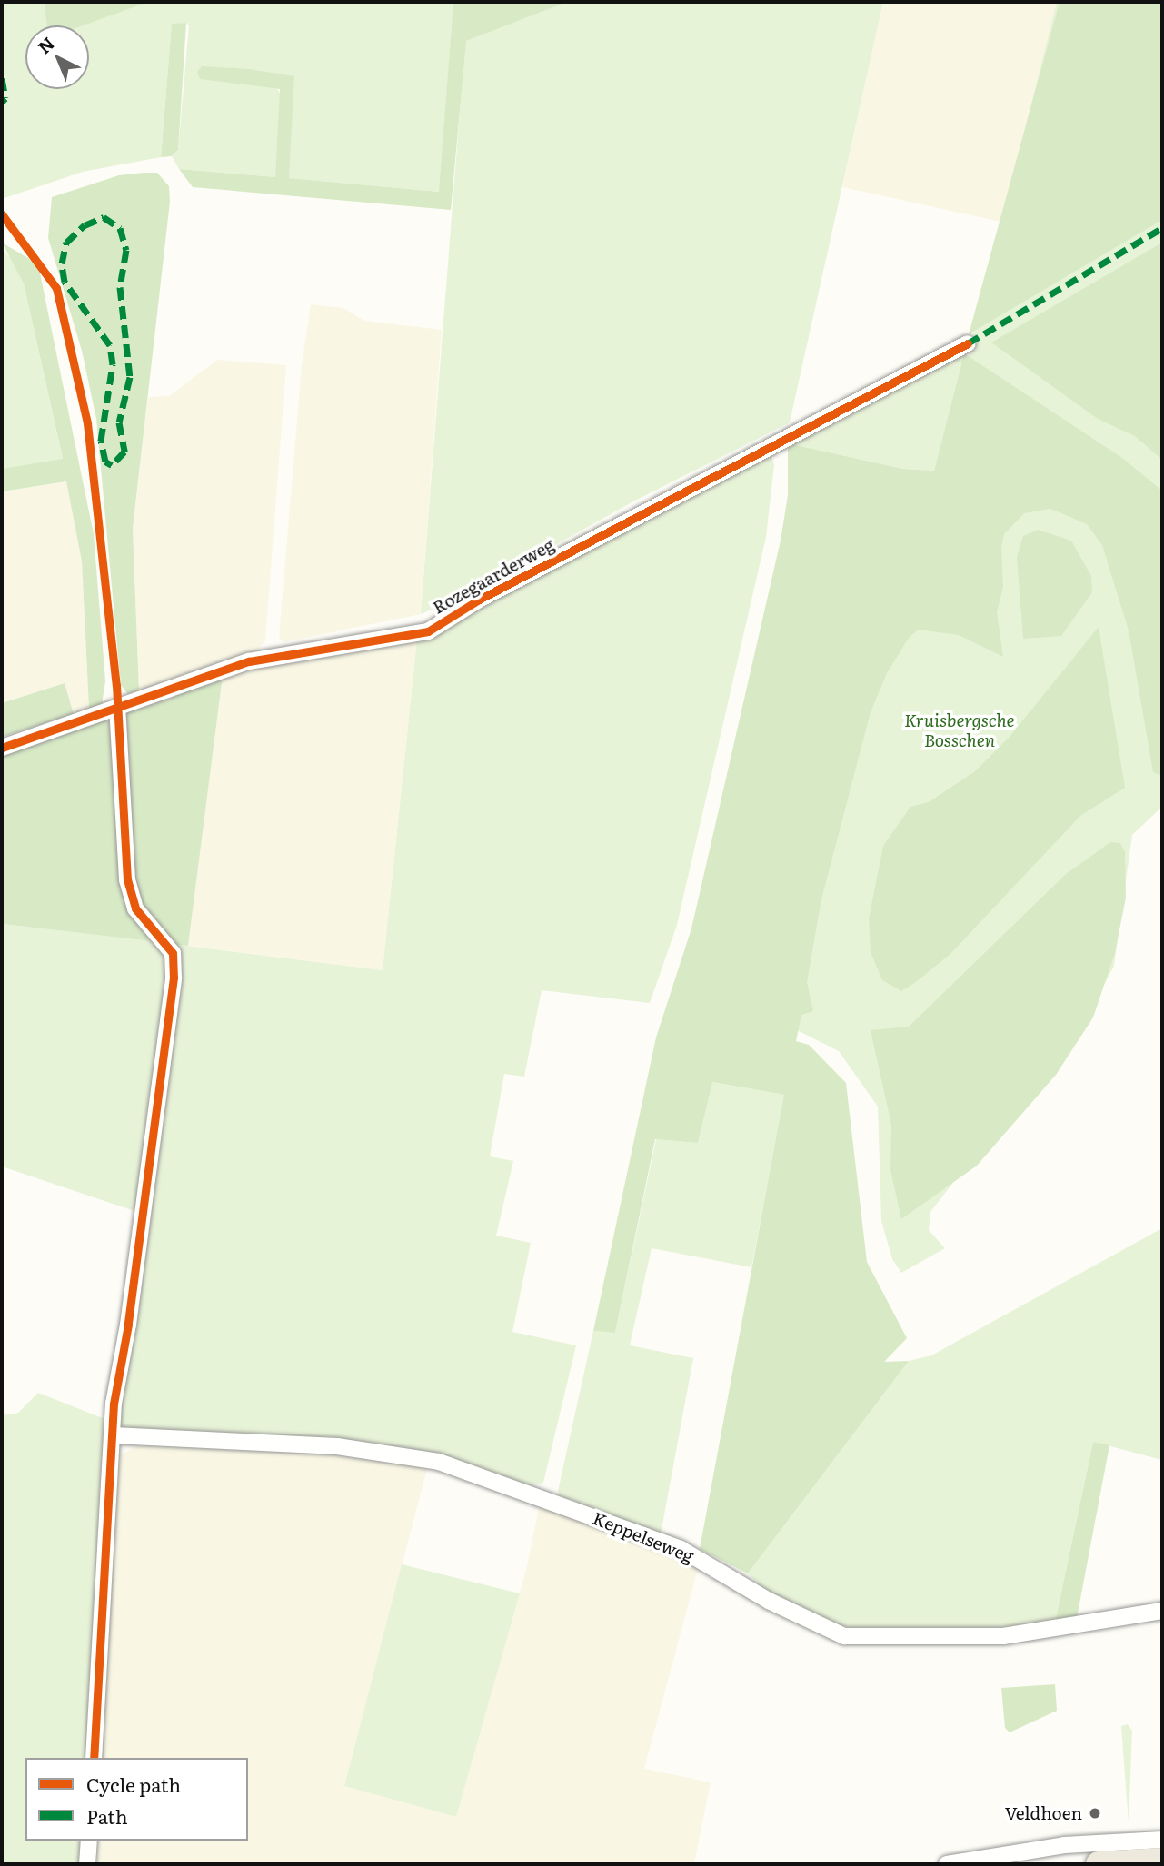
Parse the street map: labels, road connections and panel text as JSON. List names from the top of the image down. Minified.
{"streets":{"street":["Rozegaarderweg","Keppelseweg"]},"parks":["Kruisbergsche Bosschen"],"places":["Veldhoen"],"legend":["Cycle path","Path"],"north":"top left"}
